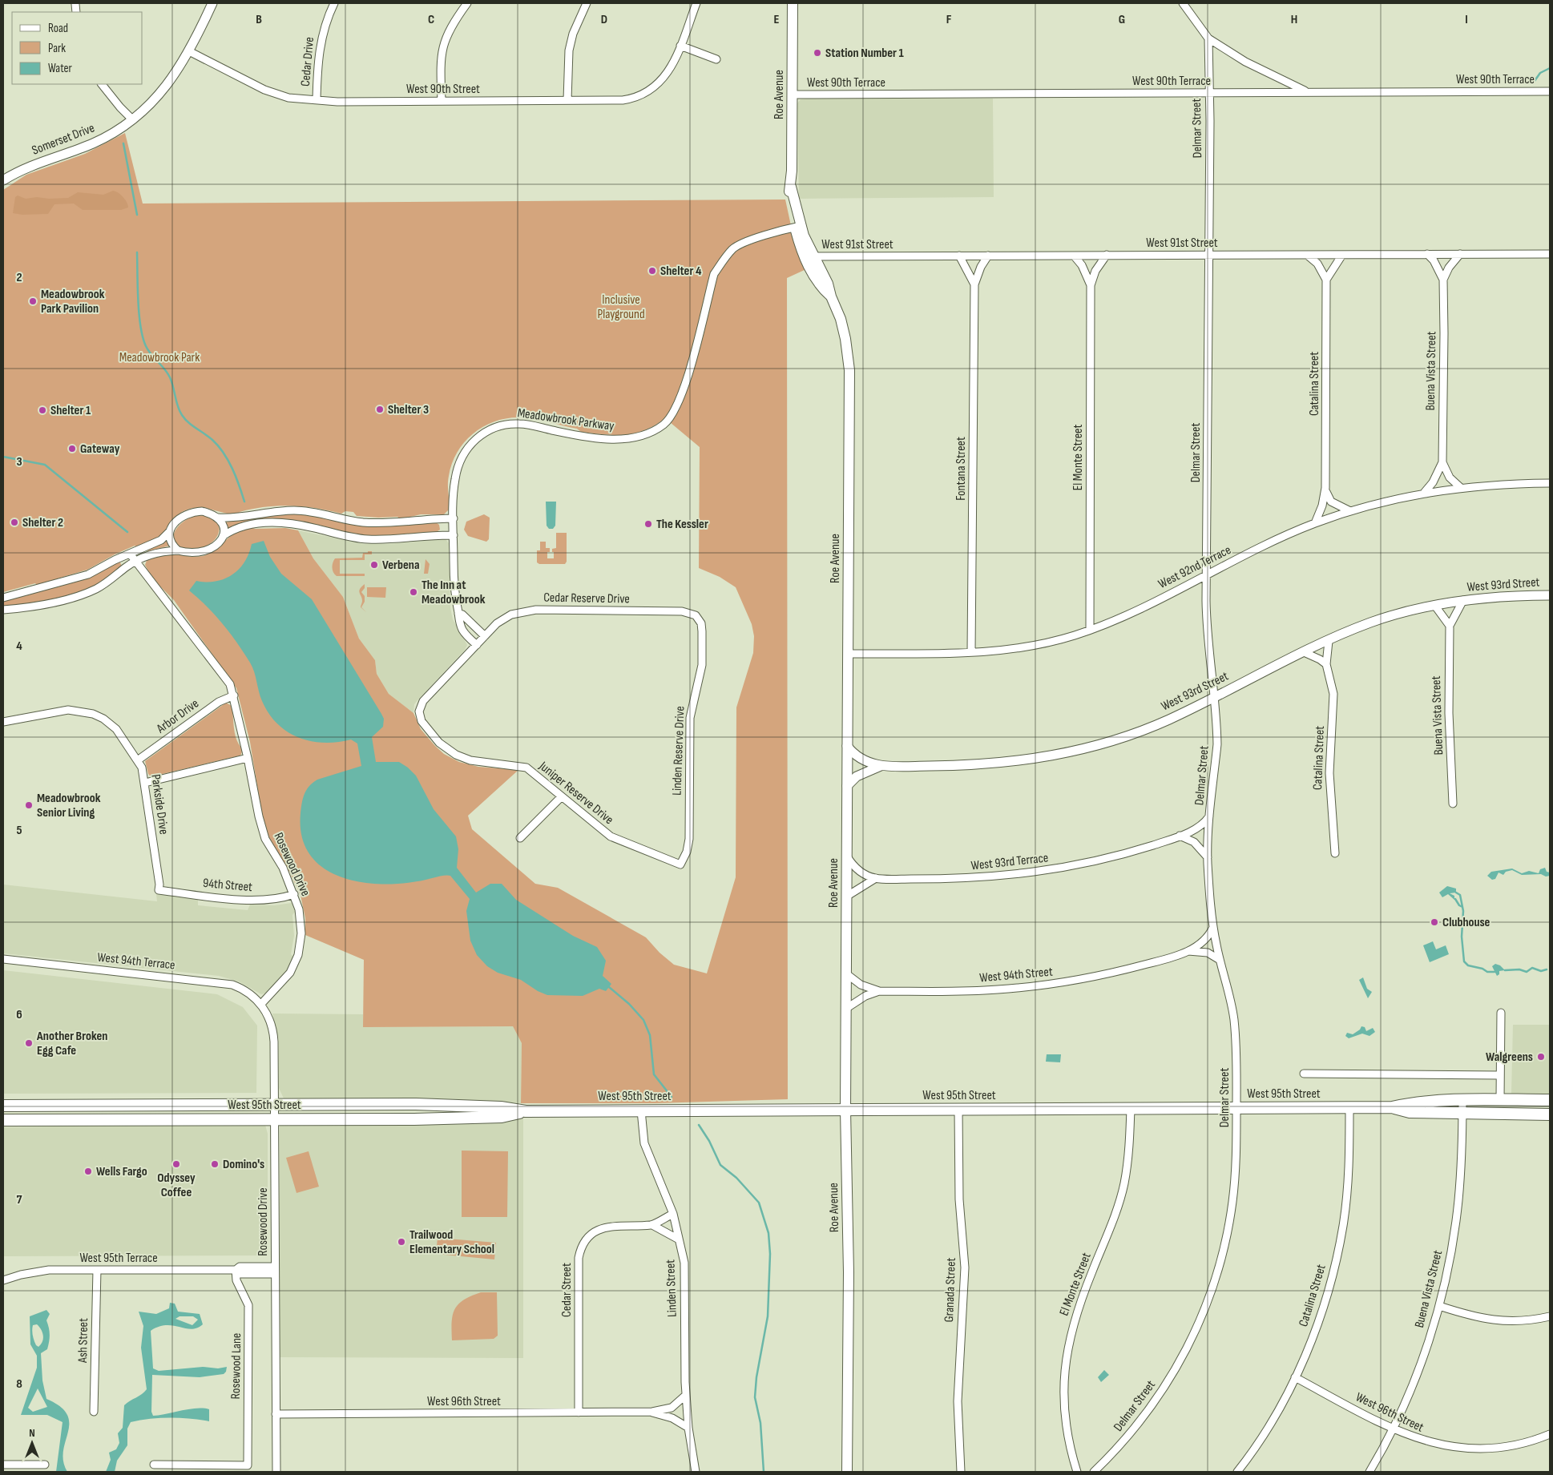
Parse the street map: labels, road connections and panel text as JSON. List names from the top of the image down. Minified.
{"streets":{"main road":["Roe Avenue","West 95th Street"],"street":["Cedar Drive","West 90th Terrace","West 90th Street","Delmar Street","Somerset Drive","West 91st Street","Buena Vista Street","Catalina Street","Meadowbrook Parkway","El Monte Street","Fontana Street","West 92nd Terrace","West 93rd Street","Cedar Reserve Drive","Arbor Drive","Linden Reserve Drive","Juniper Reserve Drive","Parkside Drive","West 93rd Terrace","Rosewood Drive","94th Street","West 94th Terrace","West 94th Street","West 95th Terrace","Linden Street","Cedar Street","Granada Street","Ash Street","Rosewood Lane","West 96th Street"]},"crossings":[["Cedar Drive","West 90th Street"],["West 90th Terrace","Roe Avenue"],["West 90th Terrace","Delmar Street"],["West 90th Street","Somerset Drive"],["Roe Avenue","West 91st Street"],["Roe Avenue","Meadowbrook Parkway"],["Roe Avenue","West 92nd Terrace"],["Roe Avenue","West 93rd Street"],["Roe Avenue","West 93rd Terrace"],["Roe Avenue","West 94th Street"],["Roe Avenue","West 95th Street"],["Delmar Street","West 91st Street"],["Delmar Street","West 92nd Terrace"],["Delmar Street","West 93rd Street"],["Delmar Street","West 93rd Terrace"],["Delmar Street","West 94th Street"],["Delmar Street","West 95th Street"],["West 91st Street","Buena Vista Street"],["West 91st Street","Catalina Street"],["West 91st Street","El Monte Street"],["West 91st Street","Fontana Street"],["Buena Vista Street","West 92nd Terrace"],["Buena Vista Street","West 93rd Street"],["Buena Vista Street","West 95th Street"],["Buena Vista Street","West 96th Street"],["Catalina Street","West 92nd Terrace"],["Catalina Street","West 93rd Street"],["Catalina Street","West 95th Street"],["Catalina Street","West 96th Street"],["El Monte Street","West 92nd Terrace"],["El Monte Street","West 95th Street"],["Fontana Street","West 92nd Terrace"],["Cedar Reserve Drive","Linden Reserve Drive"],["Cedar Reserve Drive","Juniper Reserve Drive"],["Arbor Drive","Parkside Drive"],["Arbor Drive","Rosewood Drive"],["Linden Reserve Drive","Juniper Reserve Drive"],["Parkside Drive","94th Street"],["Rosewood Drive","94th Street"],["Rosewood Drive","West 94th Terrace"],["Rosewood Drive","West 95th Street"],["Rosewood Drive","West 95th Terrace"],["Rosewood Drive","West 96th Street"],["West 95th Street","Linden Street"],["West 95th Street","Granada Street"],["West 95th Terrace","Ash Street"],["West 95th Terrace","Rosewood Lane"],["Linden Street","Cedar Street"],["Linden Street","West 96th Street"],["Cedar Street","West 96th Street"]],"parks":["Inclusive Playground","Meadowbrook Park"],"places":["Station Number 1","Shelter 4","Meadowbrook Park Pavilion","Shelter 3","Shelter 1","Gateway","Shelter 2","The Kessler","Verbena","The Inn at Meadowbrook","Meadowbrook Senior Living","Clubhouse","Another Broken Egg Cafe","Walgreens","Odyssey Coffee","Domino's","Wells Fargo","Trailwood Elementary School"],"legend":["Road","Park","Water"],"north":"top","grid":{"columns":["B","C","D","E","F","G","H","I"],"rows":["2","3","4","5","6","7","8"]}}
